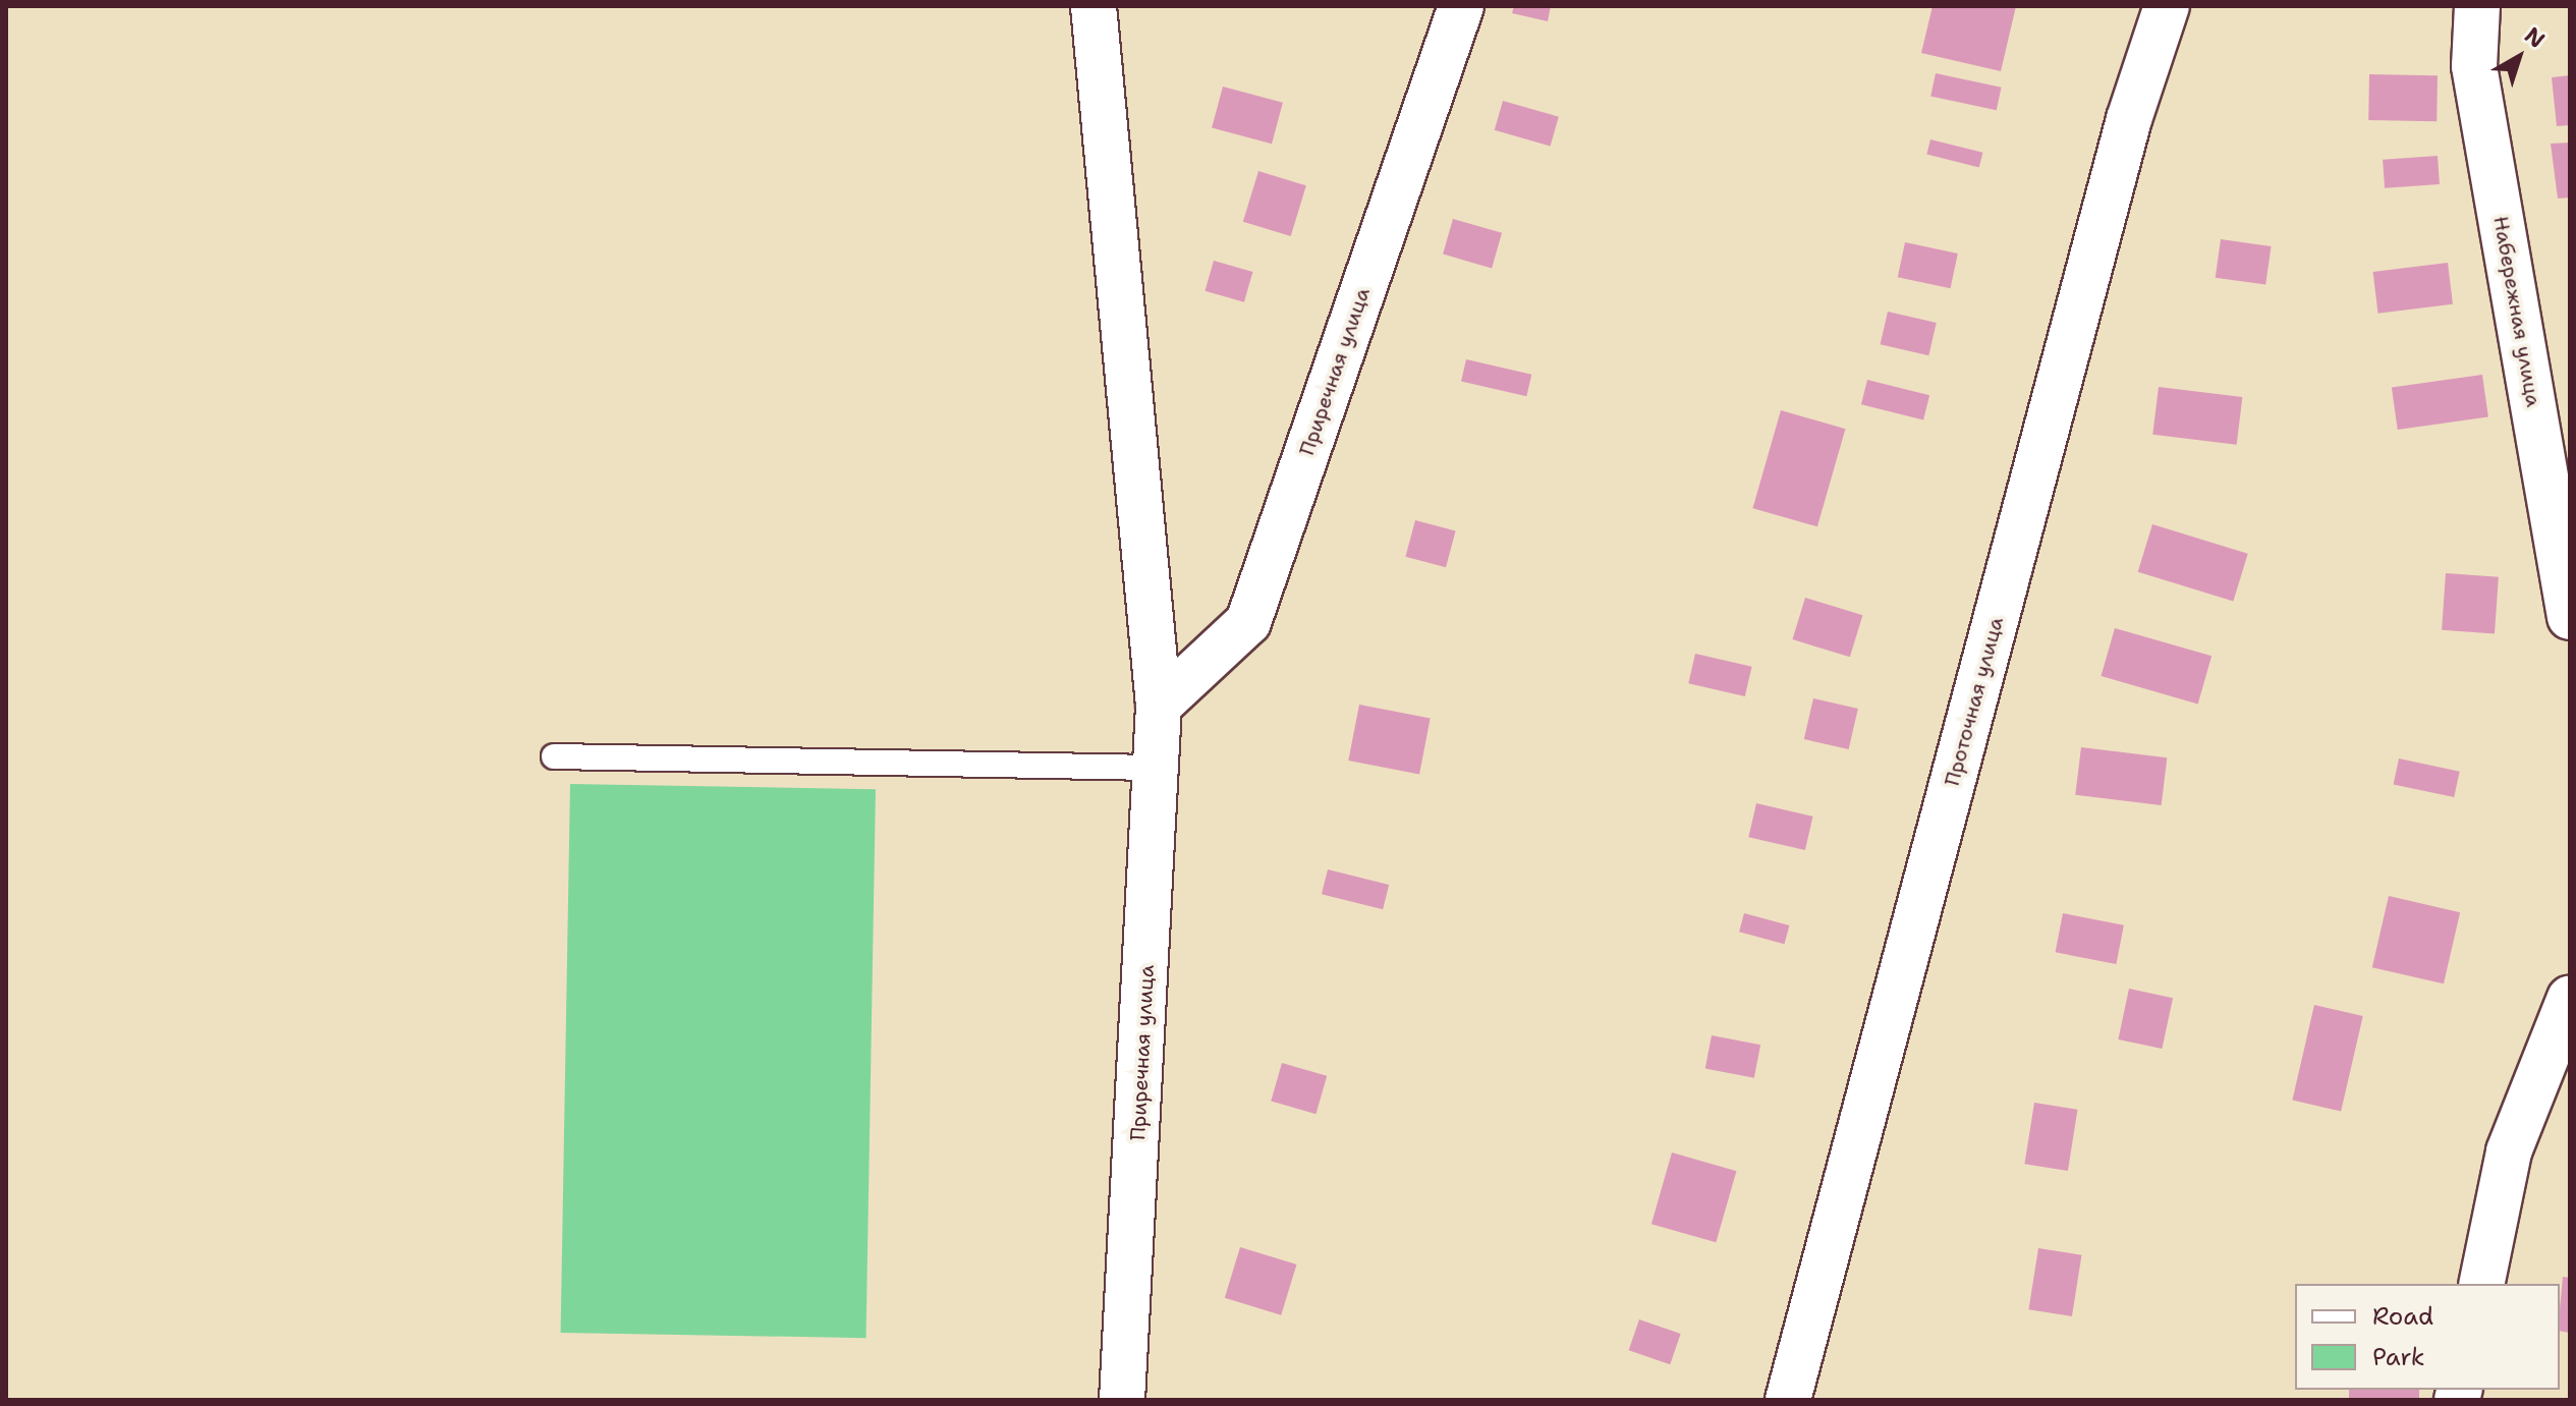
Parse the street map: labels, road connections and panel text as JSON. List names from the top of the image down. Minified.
{"streets":{"street":["Набережная улица","Приречная улица","Проточная улица"]},"legend":["Road","Park"],"north":"top right"}
